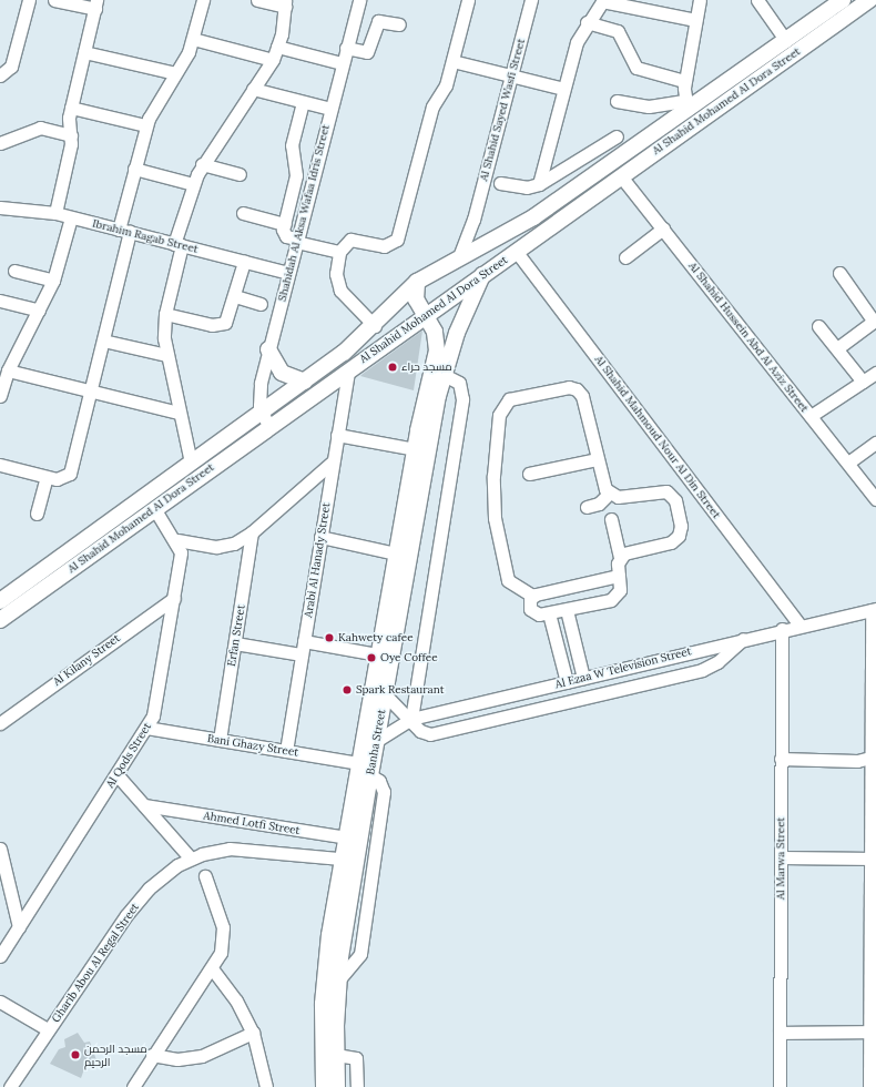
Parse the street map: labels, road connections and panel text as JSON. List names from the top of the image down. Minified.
{"streets":{"main road":["Al Shahid Mohamed Al Dora Street","Banha Street"],"street":["Al Shahid Sayed Wasfi Street","Shahidah Al Aksa Wafaa Idris Street","Ibrahim Ragab Street","Al Shahid Hussein Abd Al Aziz Street","Al Shahid Mahmoud Nour Al Din Street","Arabi Al Hanady Street","Erfan Street","Al Kilany Street","Al Ezaa W Television Street","Bani Ghazy Street","Al Qods Street","Ahmed Lotfi Street","Al Marwa Street","Gharib Abou Al Regal Street"]},"crossings":[["Al Shahid Mohamed Al Dora Street","Al Shahid Sayed Wasfi Street"],["Al Shahid Mohamed Al Dora Street","Shahidah Al Aksa Wafaa Idris Street"],["Al Shahid Mohamed Al Dora Street","Al Shahid Hussein Abd Al Aziz Street"],["Al Shahid Mohamed Al Dora Street","Al Shahid Mahmoud Nour Al Din Street"],["Al Shahid Mohamed Al Dora Street","Arabi Al Hanady Street"],["Al Shahid Mohamed Al Dora Street","Banha Street"],["Al Shahid Mohamed Al Dora Street","Al Qods Street"],["Shahidah Al Aksa Wafaa Idris Street","Ibrahim Ragab Street"],["Al Shahid Mahmoud Nour Al Din Street","Al Ezaa W Television Street"],["Arabi Al Hanady Street","Bani Ghazy Street"],["Erfan Street","Bani Ghazy Street"],["Al Kilany Street","Al Qods Street"],["Al Ezaa W Television Street","Banha Street"],["Al Ezaa W Television Street","Al Marwa Street"],["Banha Street","Bani Ghazy Street"],["Banha Street","Ahmed Lotfi Street"],["Banha Street","Gharib Abou Al Regal Street"],["Bani Ghazy Street","Al Qods Street"]],"places":["مسجد حراء","Kahwety cafee","Oye Coffee","Spark Restaurant","مسجد الرحمن الرحيم"]}
